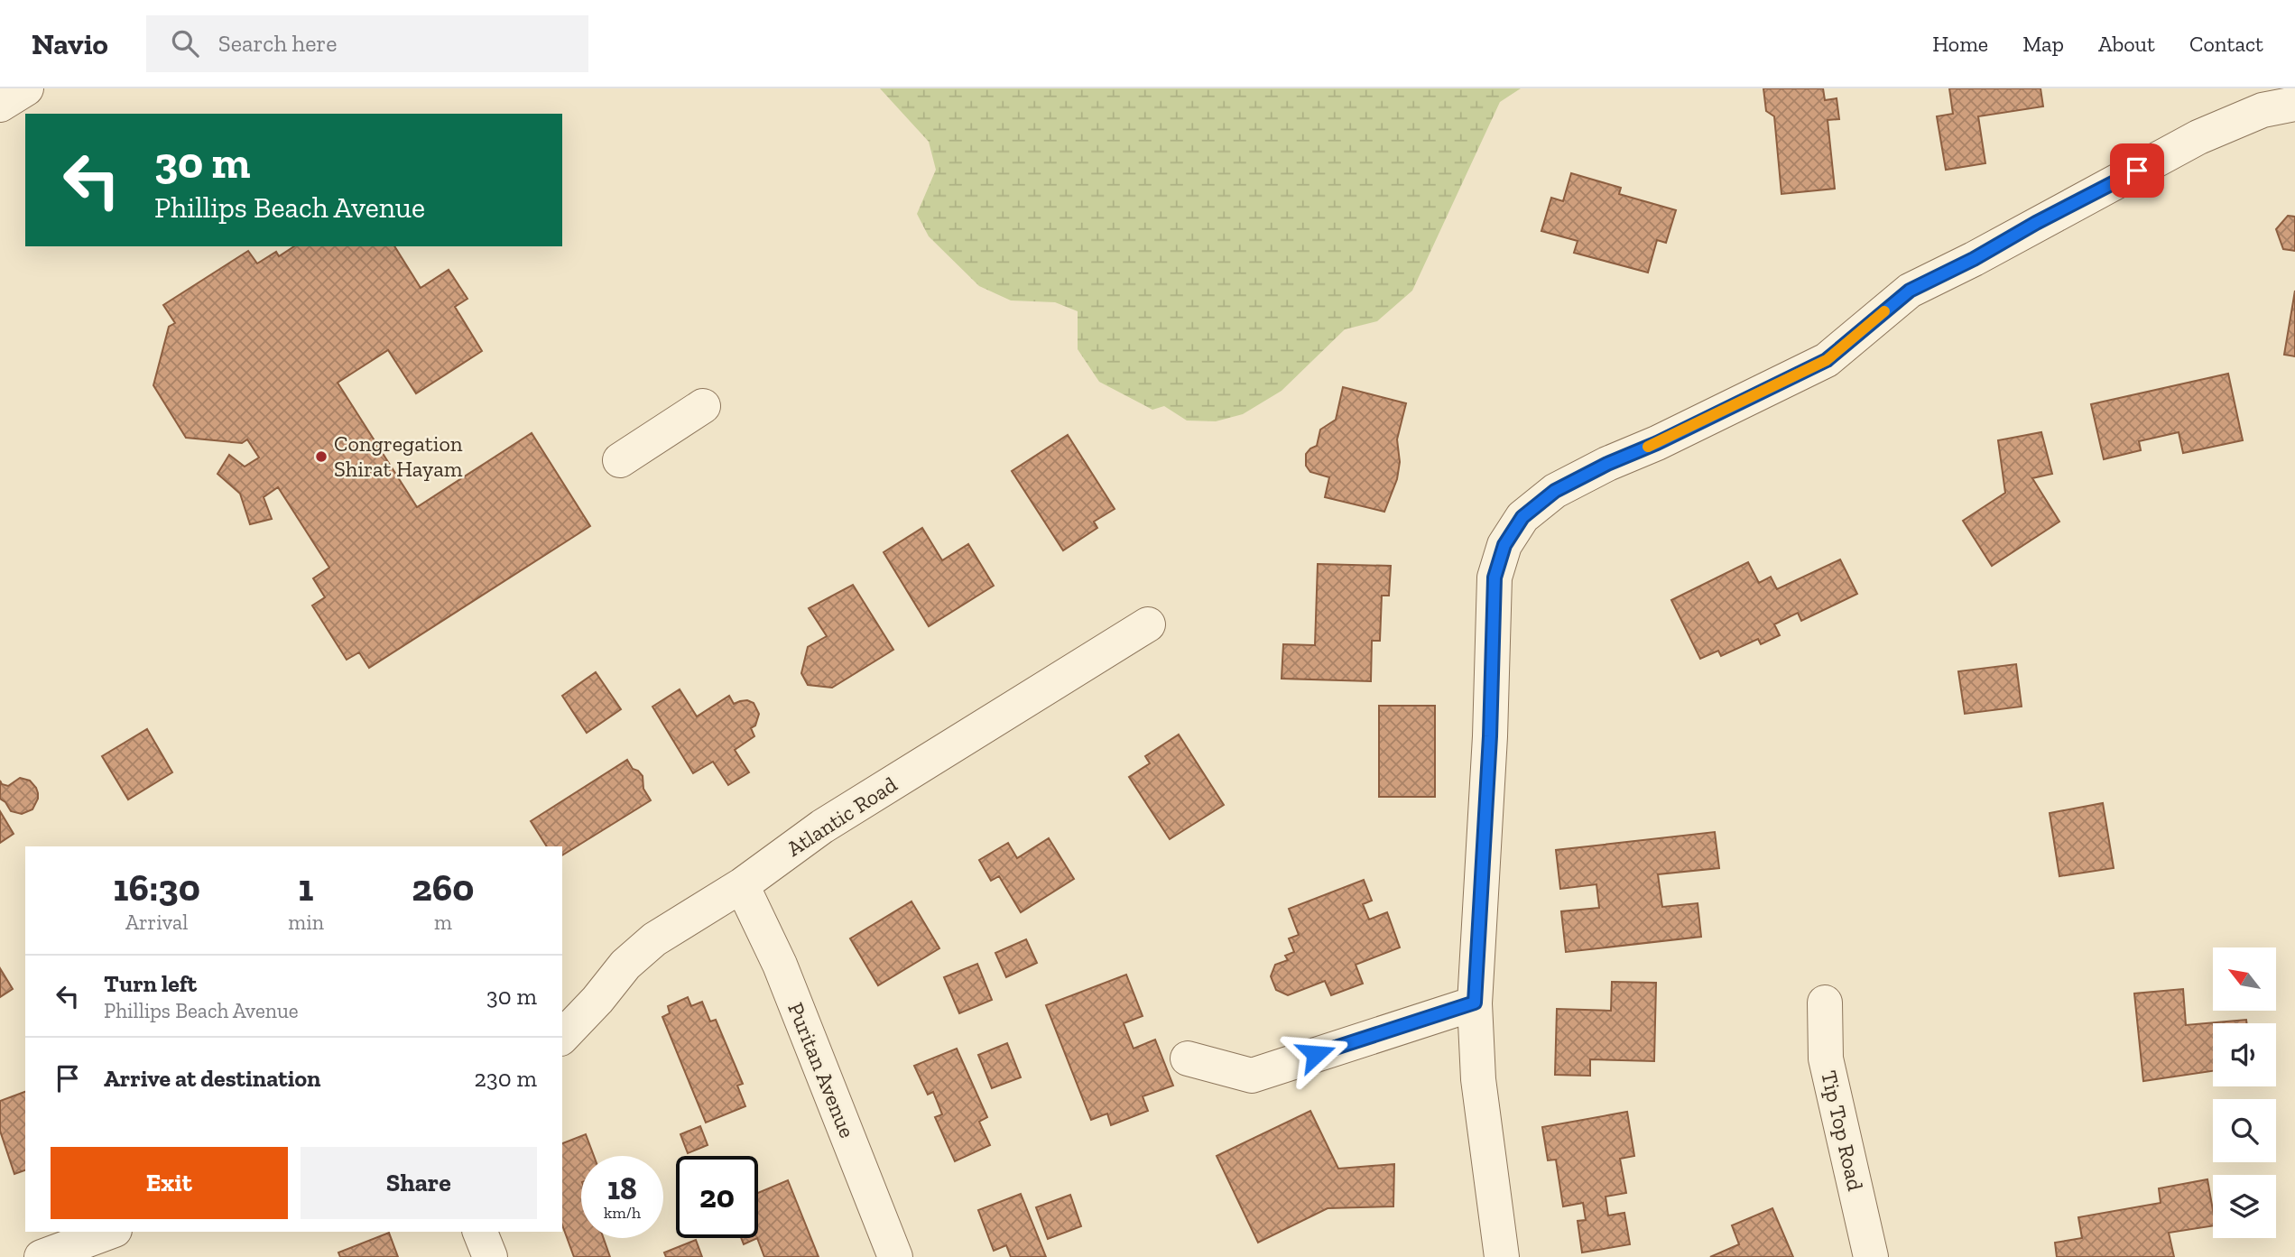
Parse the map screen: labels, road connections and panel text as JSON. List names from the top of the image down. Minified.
{"streets":{"street":["Atlantic Road","Puritan Avenue","Tip Top Road"]},"crossings":[["Atlantic Road","Puritan Avenue"]],"places":["Congregation Shirat Hayam"],"north":"top left","page":{"header":"Navio","search":"Search here","nav":["Home","Map","About","Contact"],"turn":["30 m","Phillips Beach Avenue"],"eta":["16:30","Arrival","1","min","260","m"],"list":[{"name":"Turn left","note":"Phillips Beach Avenue","value":"30 m"},{"name":"Arrive at destination","value":"230 m"}],"buttons":["Exit","Share"],"speed":"18 km/h","limit":"20"}}
